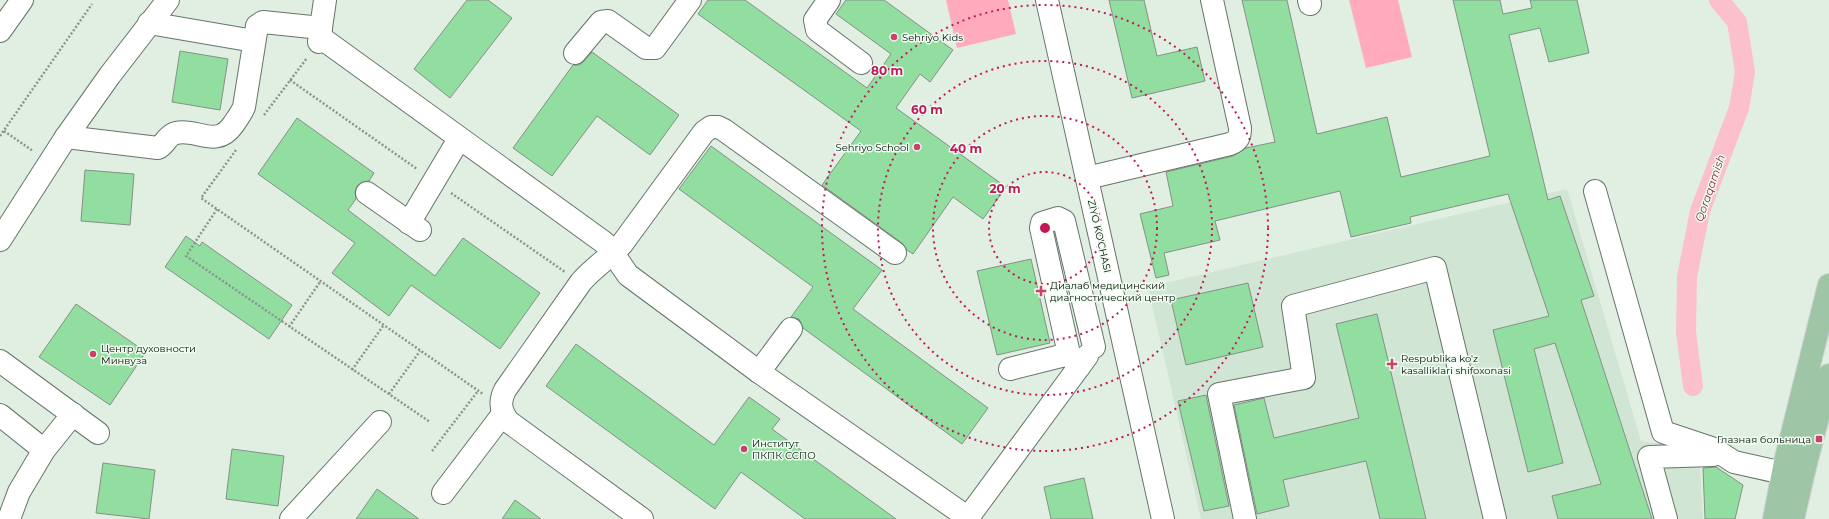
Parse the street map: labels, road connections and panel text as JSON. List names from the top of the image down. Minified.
{"streets":{"street":["ZIYO KO'CHASI"]},"water":["Qoraqamish"],"places":{"other":["Sehriyo Kids","Sehriyo School","Центр духовности Минвуза","Институт ПКПК ССПО"],"health":["Диалаб медицинский диагностический центр","Respublika ko'z kasalliklari shifoxonasi"],"transit":["Глазная больница"]},"rings":["80 m","60 m","40 m","20 m"]}
